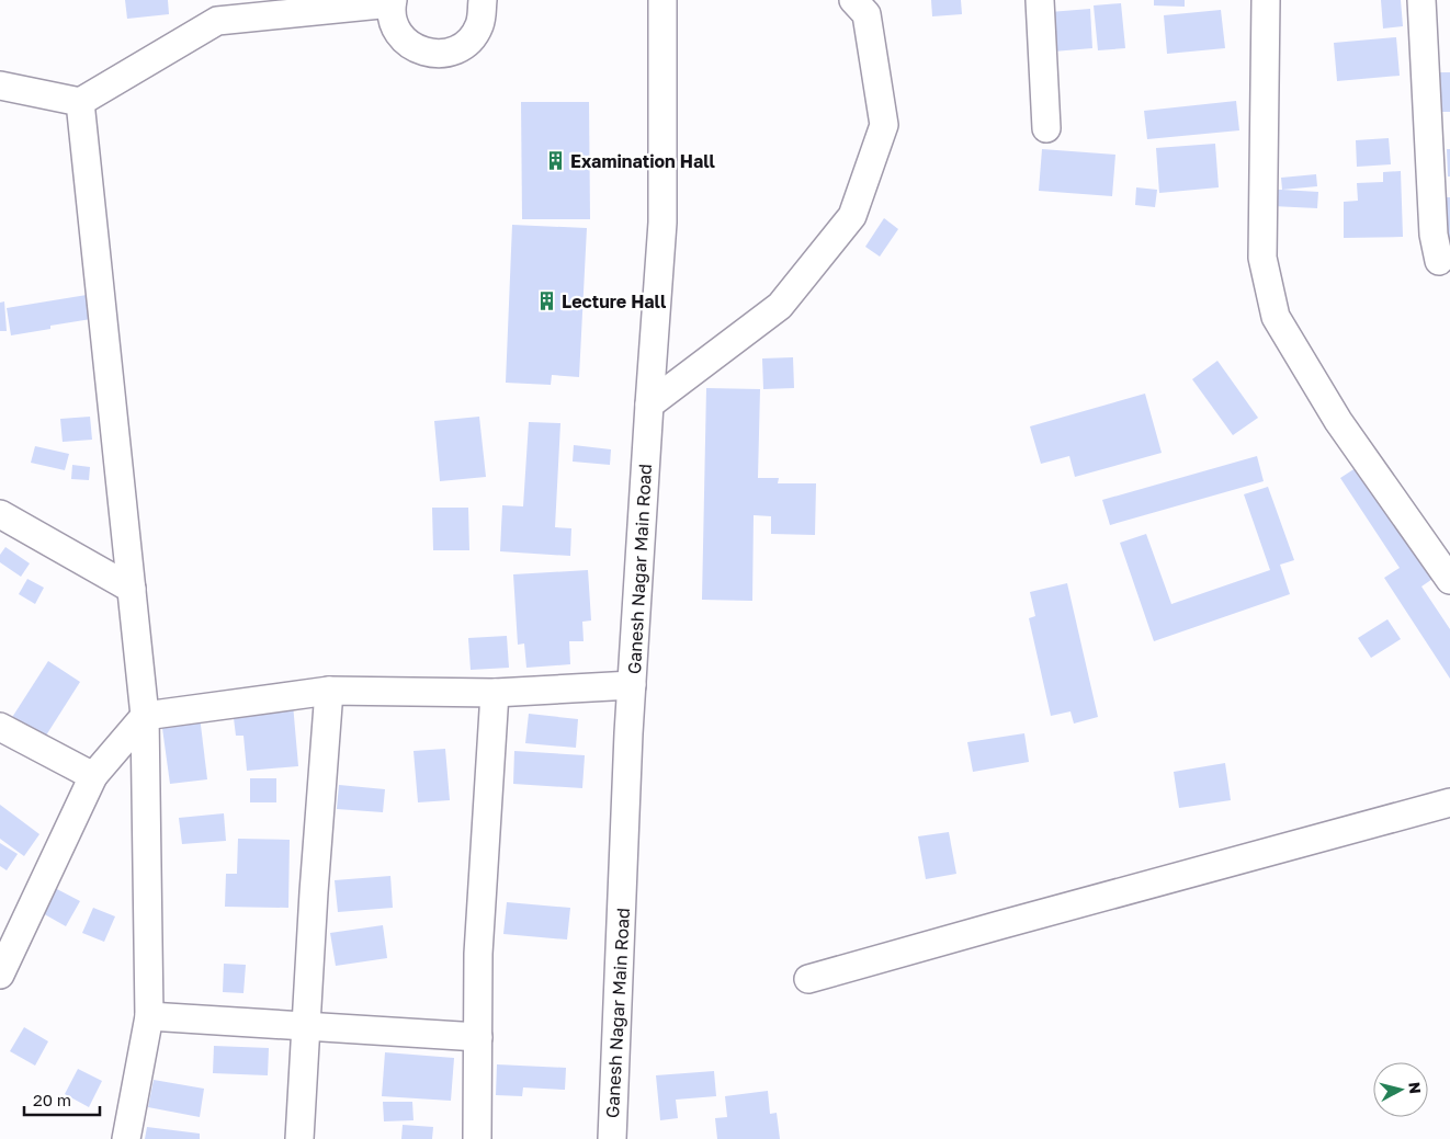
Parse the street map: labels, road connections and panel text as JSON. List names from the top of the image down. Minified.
{"streets":{"street":["Ganesh Nagar Main Road"]},"places":{"building":["Examination Hall","Lecture Hall"]},"scale_bar":"20 m","north":"right"}
